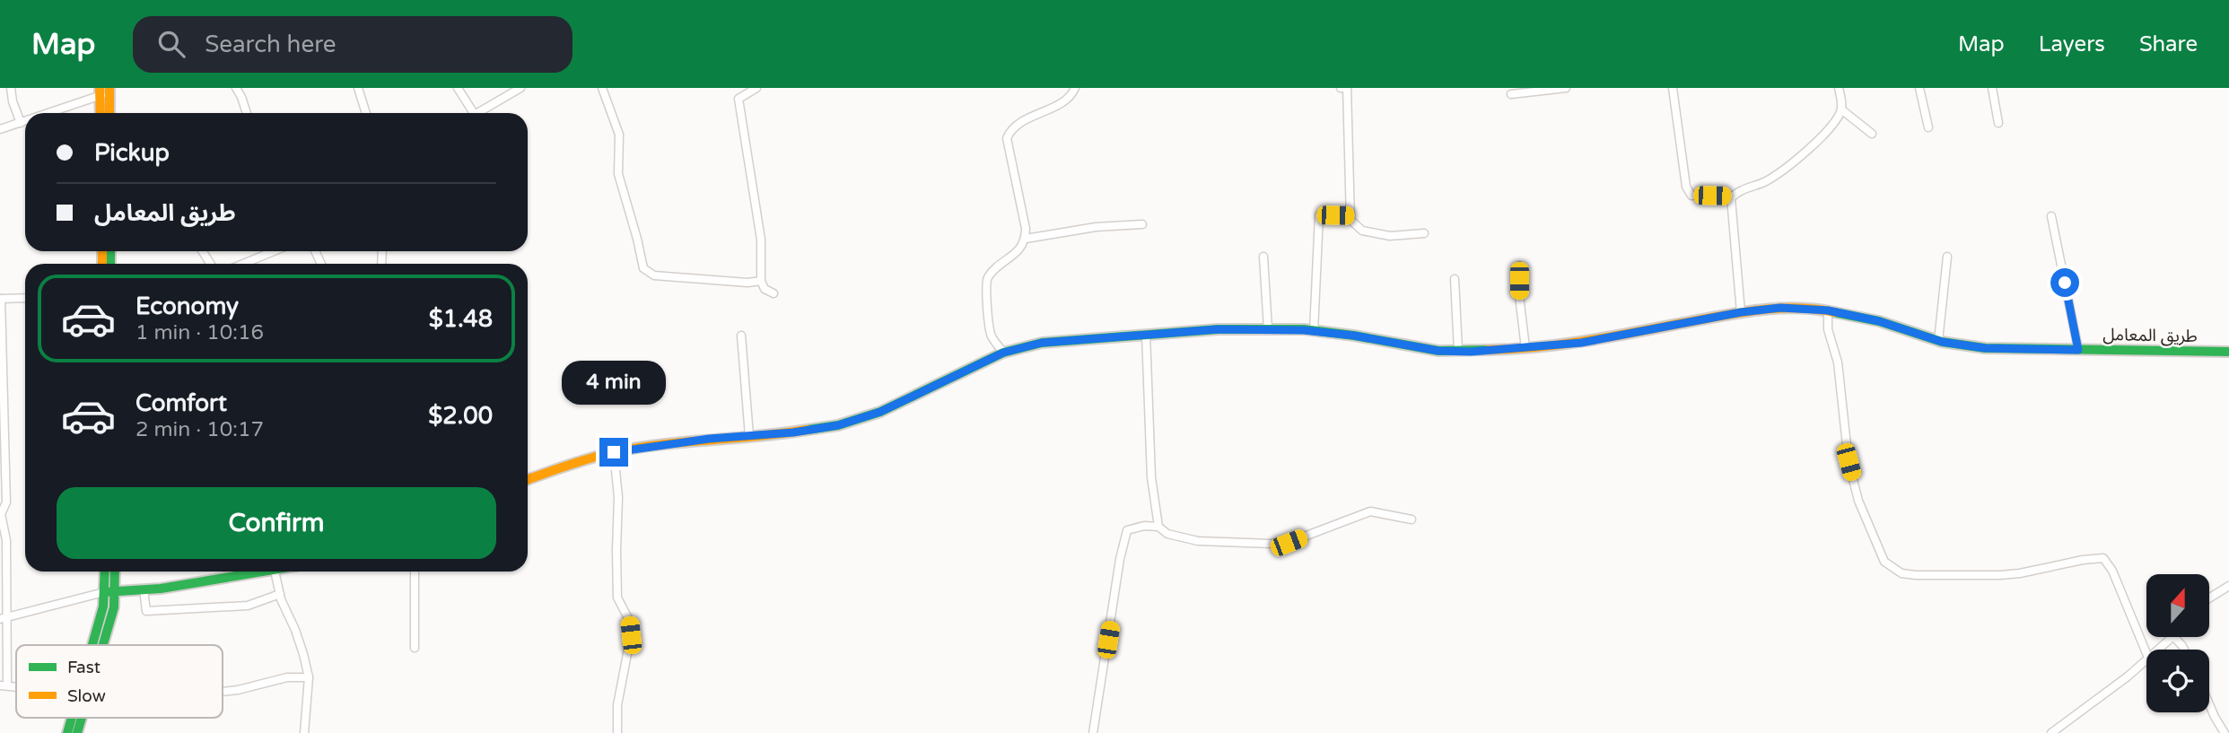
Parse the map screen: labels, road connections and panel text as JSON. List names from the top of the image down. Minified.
{"streets":{"main road":["طريق المعامل"]},"legend":["Fast","Slow"],"north":"top","page":{"header":"Map","search":"Search here","nav":["Map","Layers","Share"],"banner":["Pickup","طريق المعامل"],"list":[{"name":"Economy","note":"1 min · 10:16","value":"$1.48"},{"name":"Comfort","note":"2 min · 10:17","value":"$2.00"}],"bubble":"4 min","buttons":"Confirm"}}
